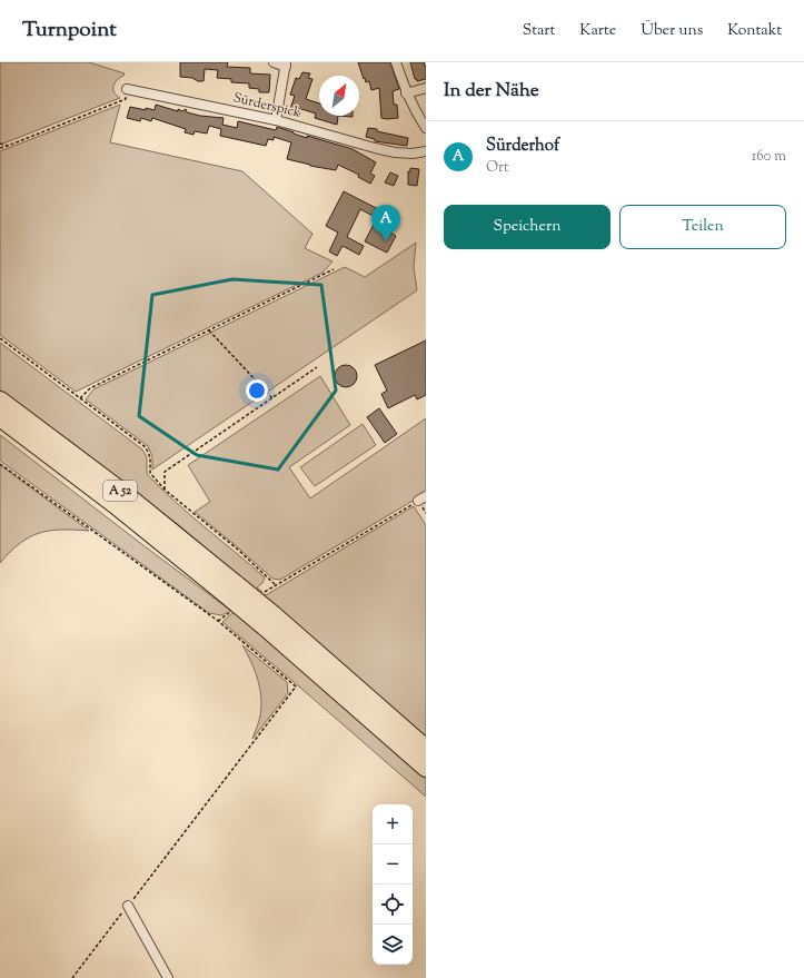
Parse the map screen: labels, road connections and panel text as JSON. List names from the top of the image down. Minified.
{"streets":{"highway":["A 52"],"street":["Sürderspick"]},"north":"top right","page":{"header":"Turnpoint","nav":["Start","Karte","Über uns","Kontakt"],"heading":"In der Nähe","list":[{"mark":"A","name":"Sürderhof","note":"Ort","value":"160 m"}],"buttons":["Speichern","Teilen"],"pins":"A","map_buttons":["+","−"]}}
